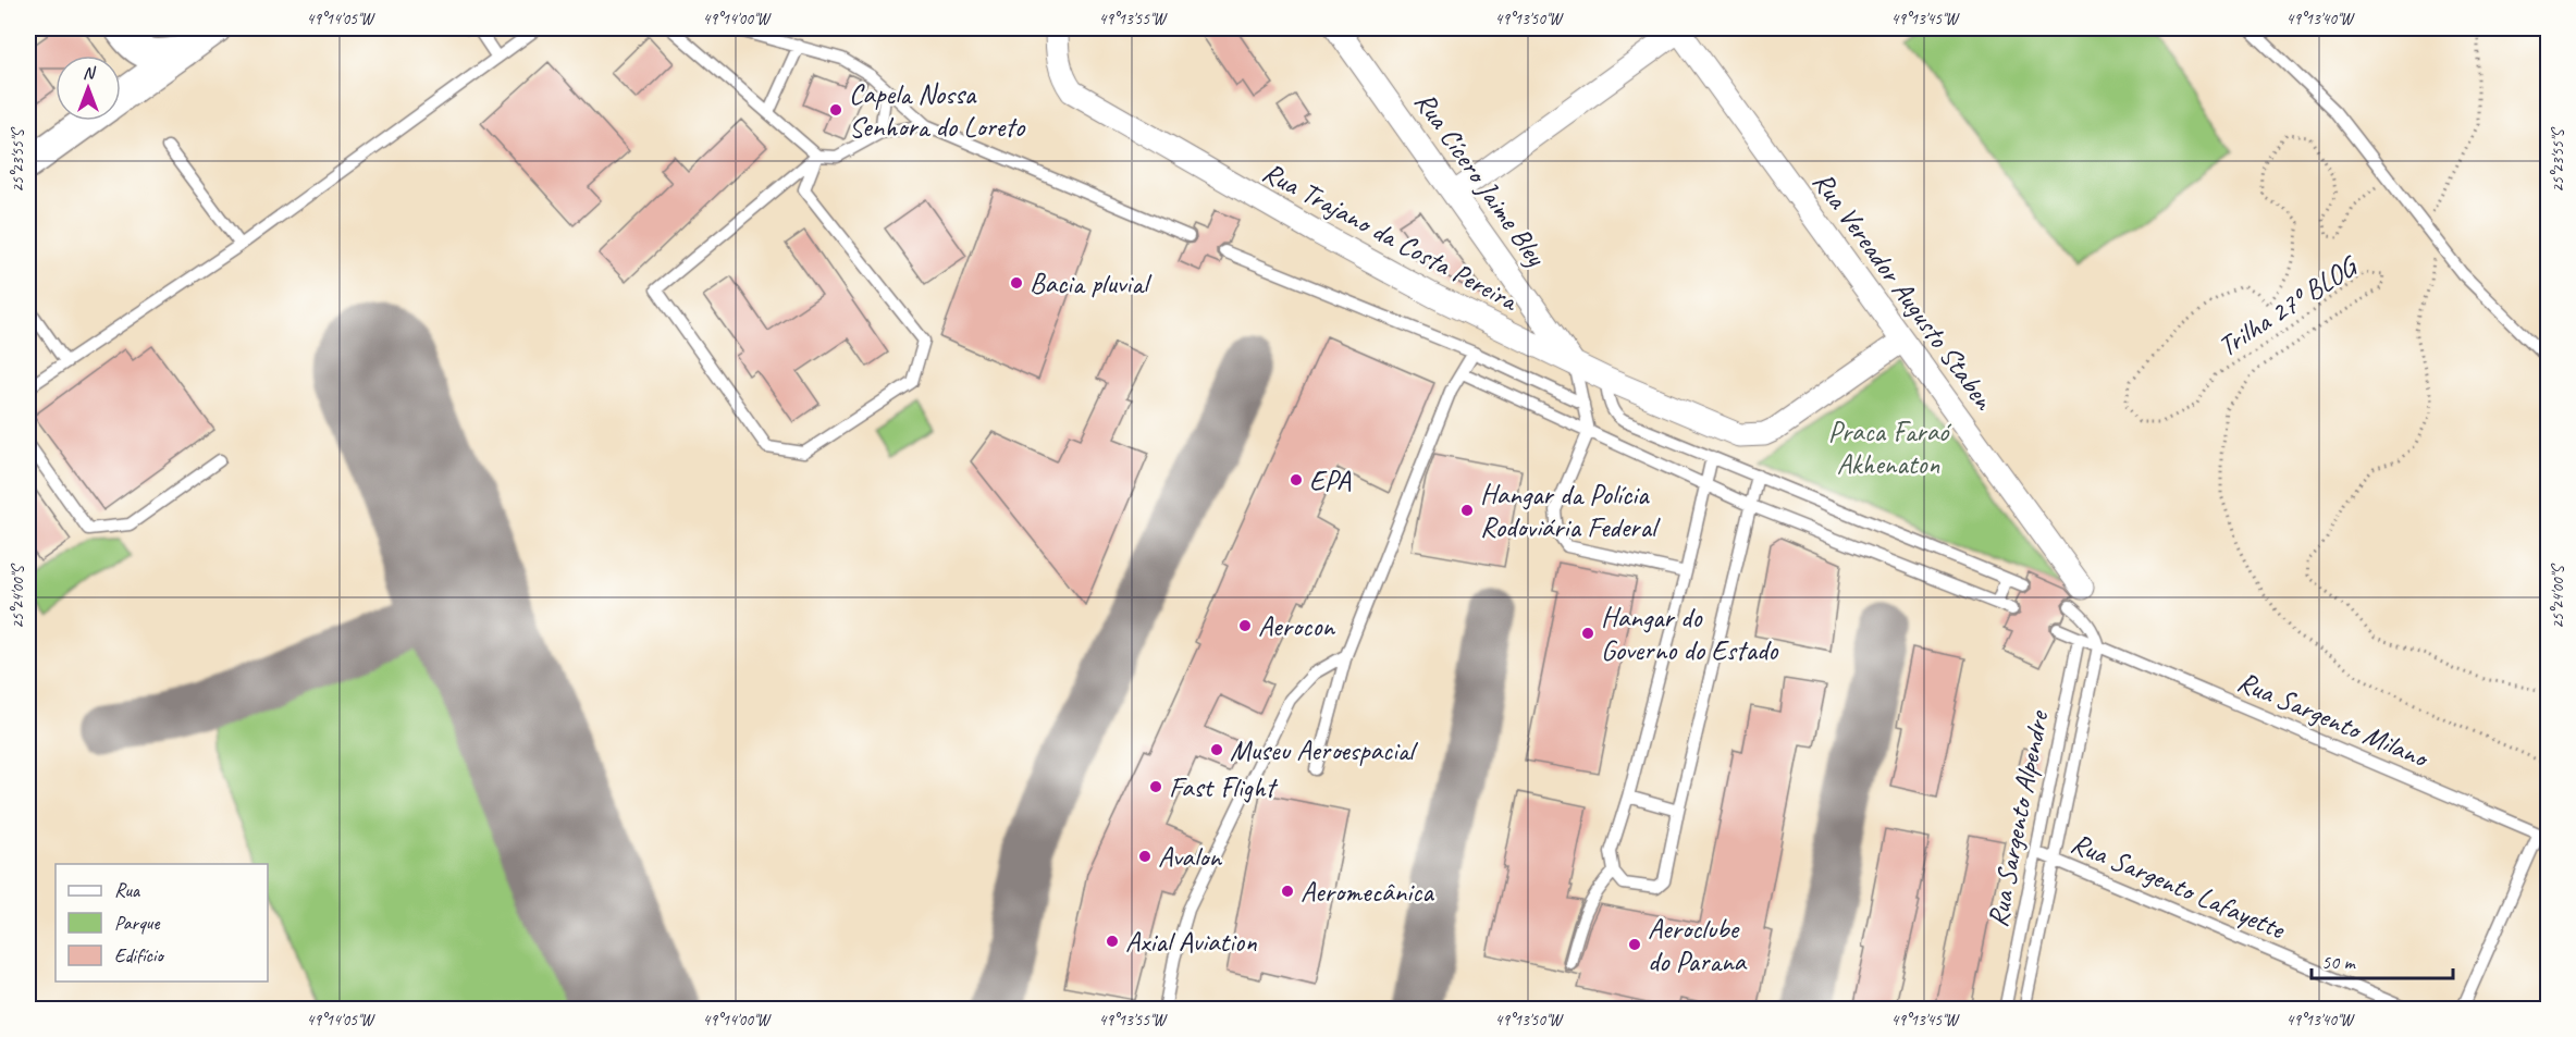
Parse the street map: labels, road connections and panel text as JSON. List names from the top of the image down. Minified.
{"streets":{"street":["Rua Cícero Jaime Bley","Rua Trajano da Costa Pereira","Rua Vereador Augusto Staben"],"lane":["Rua Sargento Milano","Rua Sargento Alpendre","Rua Sargento Lafayette"],"path":["Trilha 27º BLOG"]},"crossings":[["Rua Cícero Jaime Bley","Rua Trajano da Costa Pereira"],["Rua Trajano da Costa Pereira","Rua Vereador Augusto Staben"],["Rua Sargento Milano","Rua Sargento Alpendre"],["Rua Sargento Alpendre","Rua Sargento Lafayette"]],"parks":["Praca Faraó Akhenaton"],"places":["Capela Nossa Senhora do Loreto","Bacia pluvial","EPA","Hangar da Polícia Rodoviária Federal","Aerocon","Hangar do Governo do Estado","Museu Aeroespacial","Fast Flight","Avalon","Aeromecânica","Axial Aviation","Aeroclube do Parana"],"legend":["Rua","Parque","Edifício"],"scale_bar":"50 m","north":"top","coordinates":["49°14'05\"W","49°14'00\"W","49°13'55\"W","49°13'50\"W","49°13'45\"W","49°13'40\"W","25°23'55\"S","25°24'00\"S"]}
